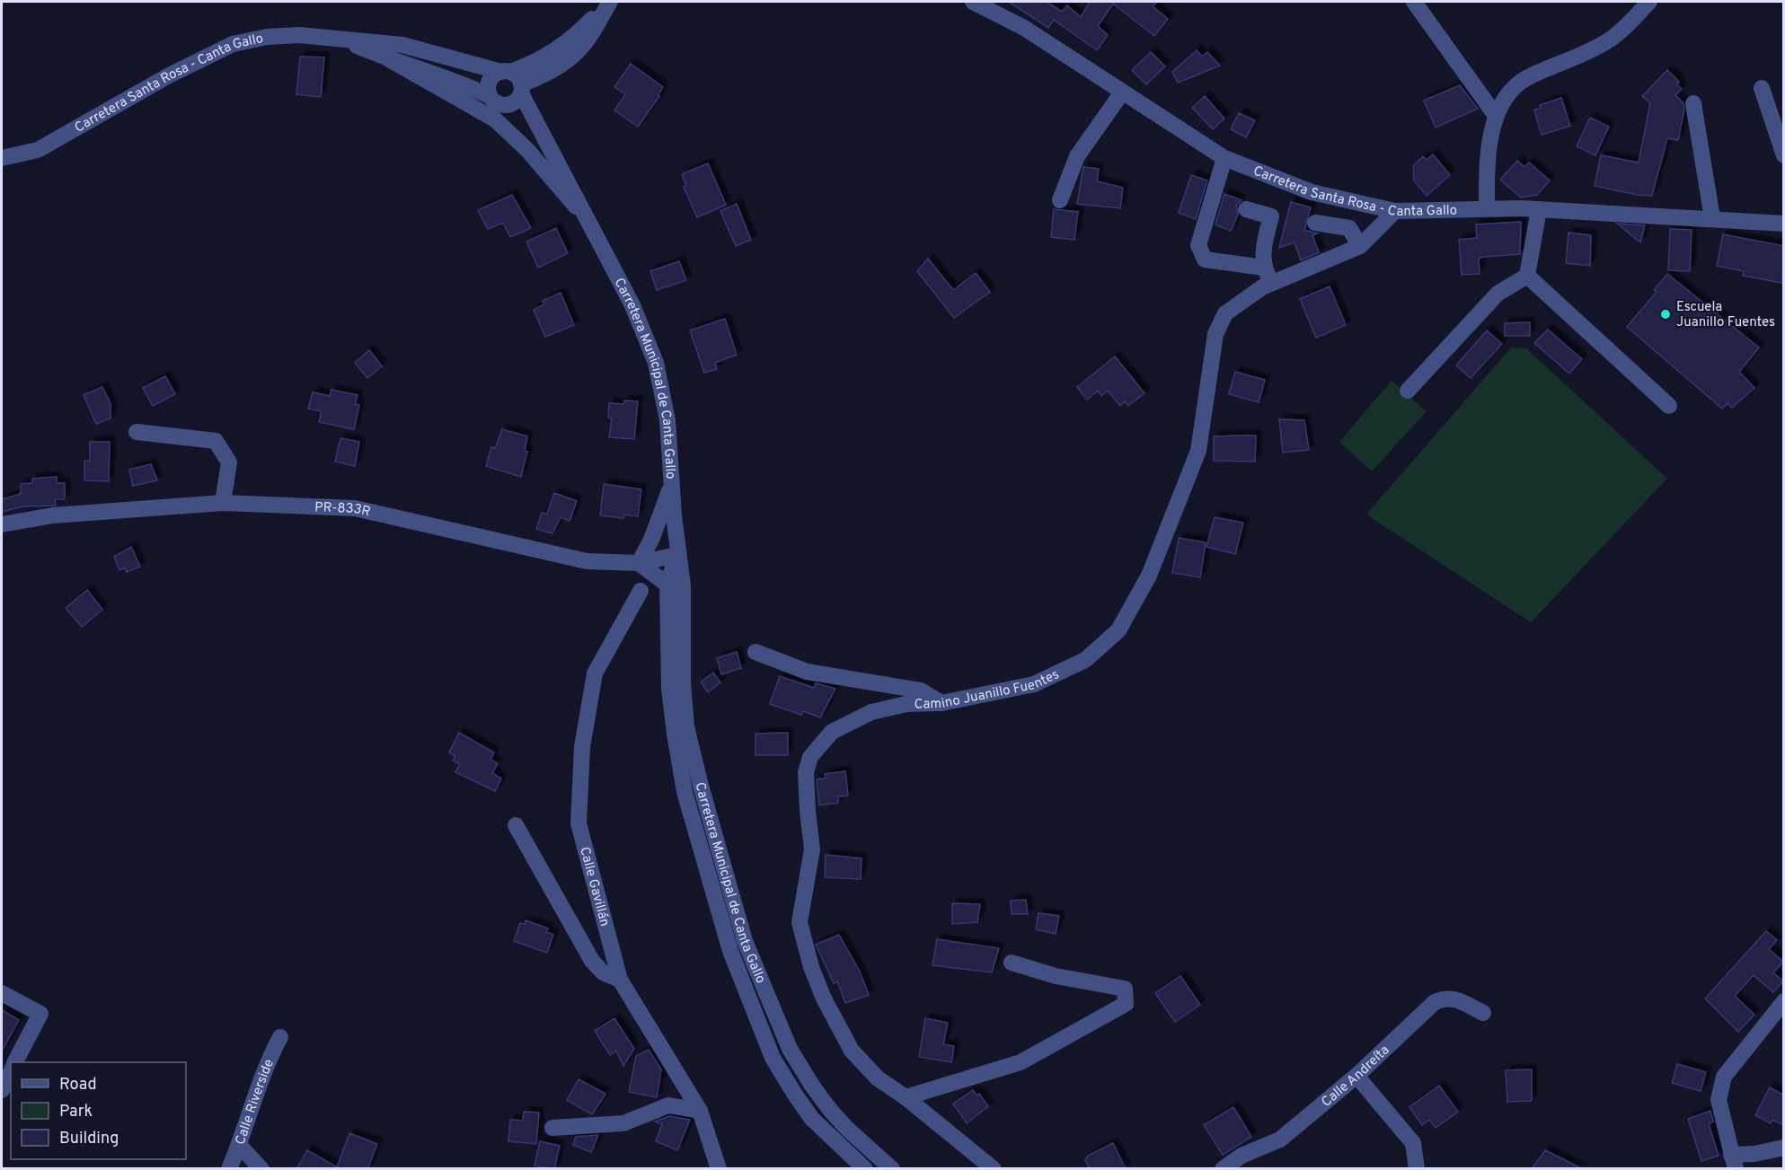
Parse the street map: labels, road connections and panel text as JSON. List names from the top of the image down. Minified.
{"streets":{"street":["Carretera Santa Rosa - Canta Gallo","Carretera Municipal de Canta Gallo","PR-833R","Camino Juanillo Fuentes","Calle Gavillán","Calle Andreíta","Calle Riverside"]},"crossings":[["Carretera Santa Rosa - Canta Gallo","Carretera Municipal de Canta Gallo"],["Carretera Santa Rosa - Canta Gallo","Camino Juanillo Fuentes"],["Carretera Municipal de Canta Gallo","PR-833R"]],"places":["Escuela Juanillo Fuentes"],"legend":["Road","Park","Building"]}
